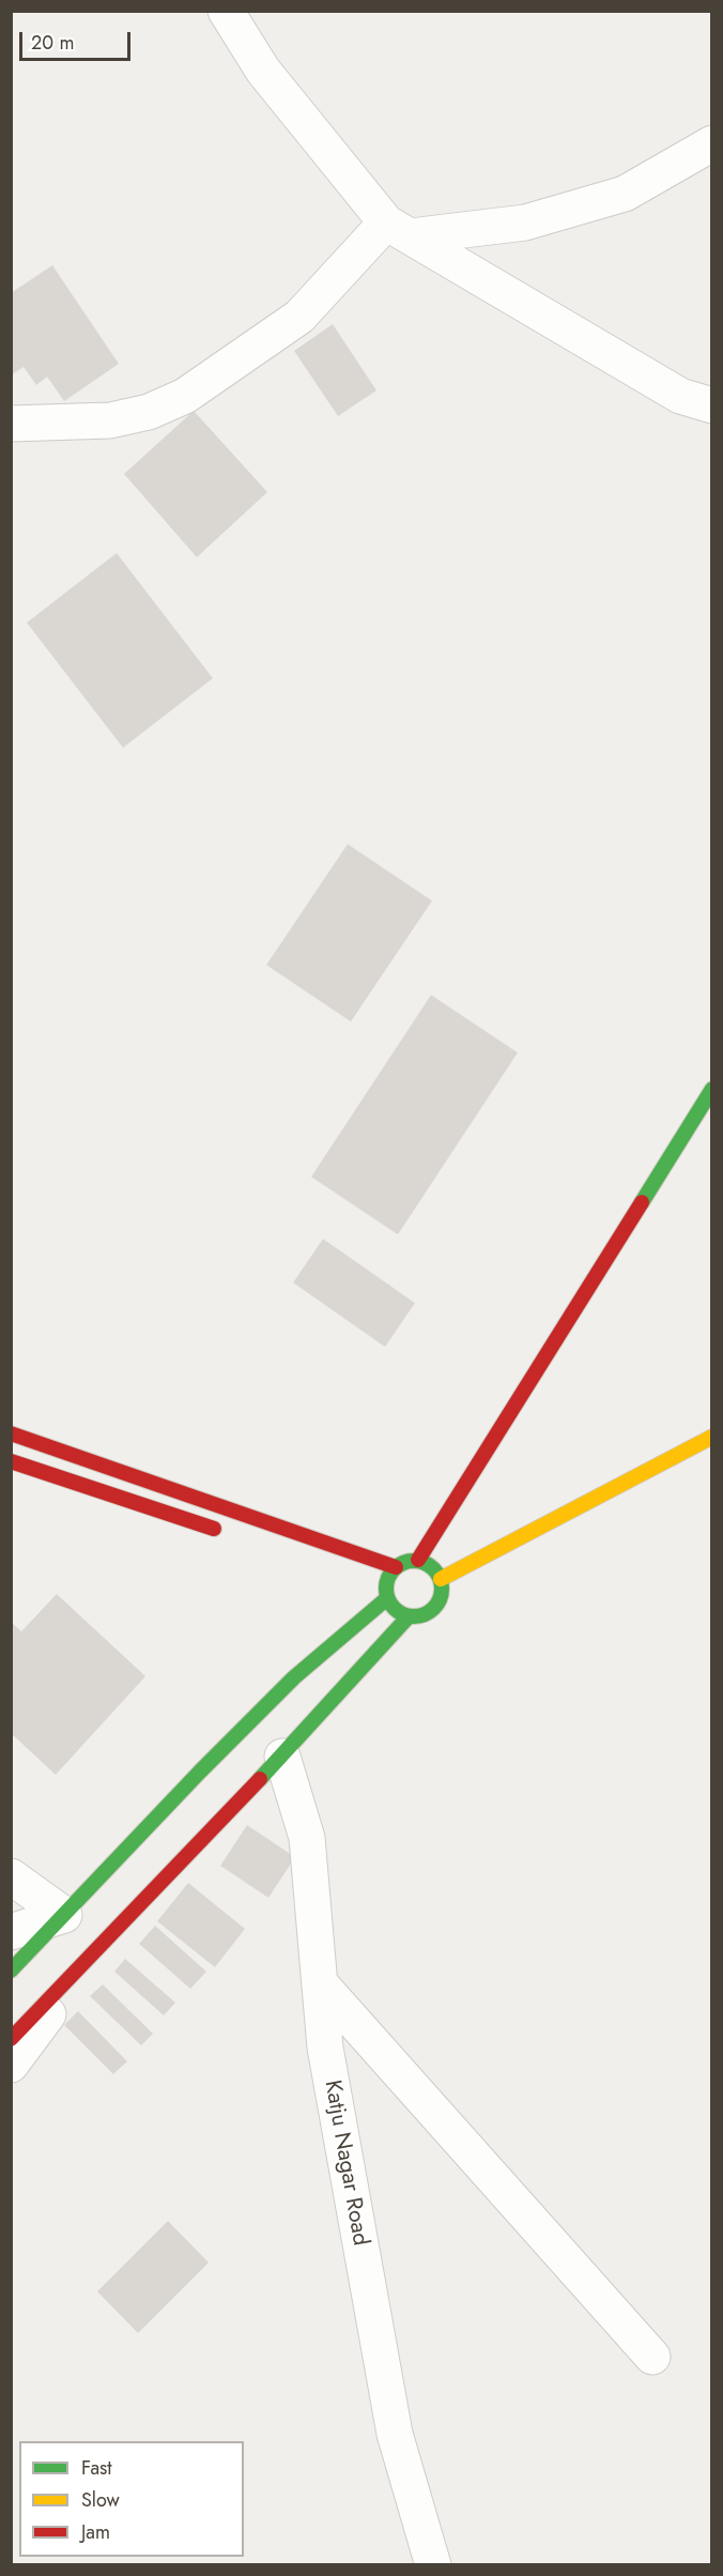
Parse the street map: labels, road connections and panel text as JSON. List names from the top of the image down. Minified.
{"streets":{"street":["Katju Nagar Road"]},"legend":["Fast","Slow","Jam"],"scale_bar":"20 m"}
